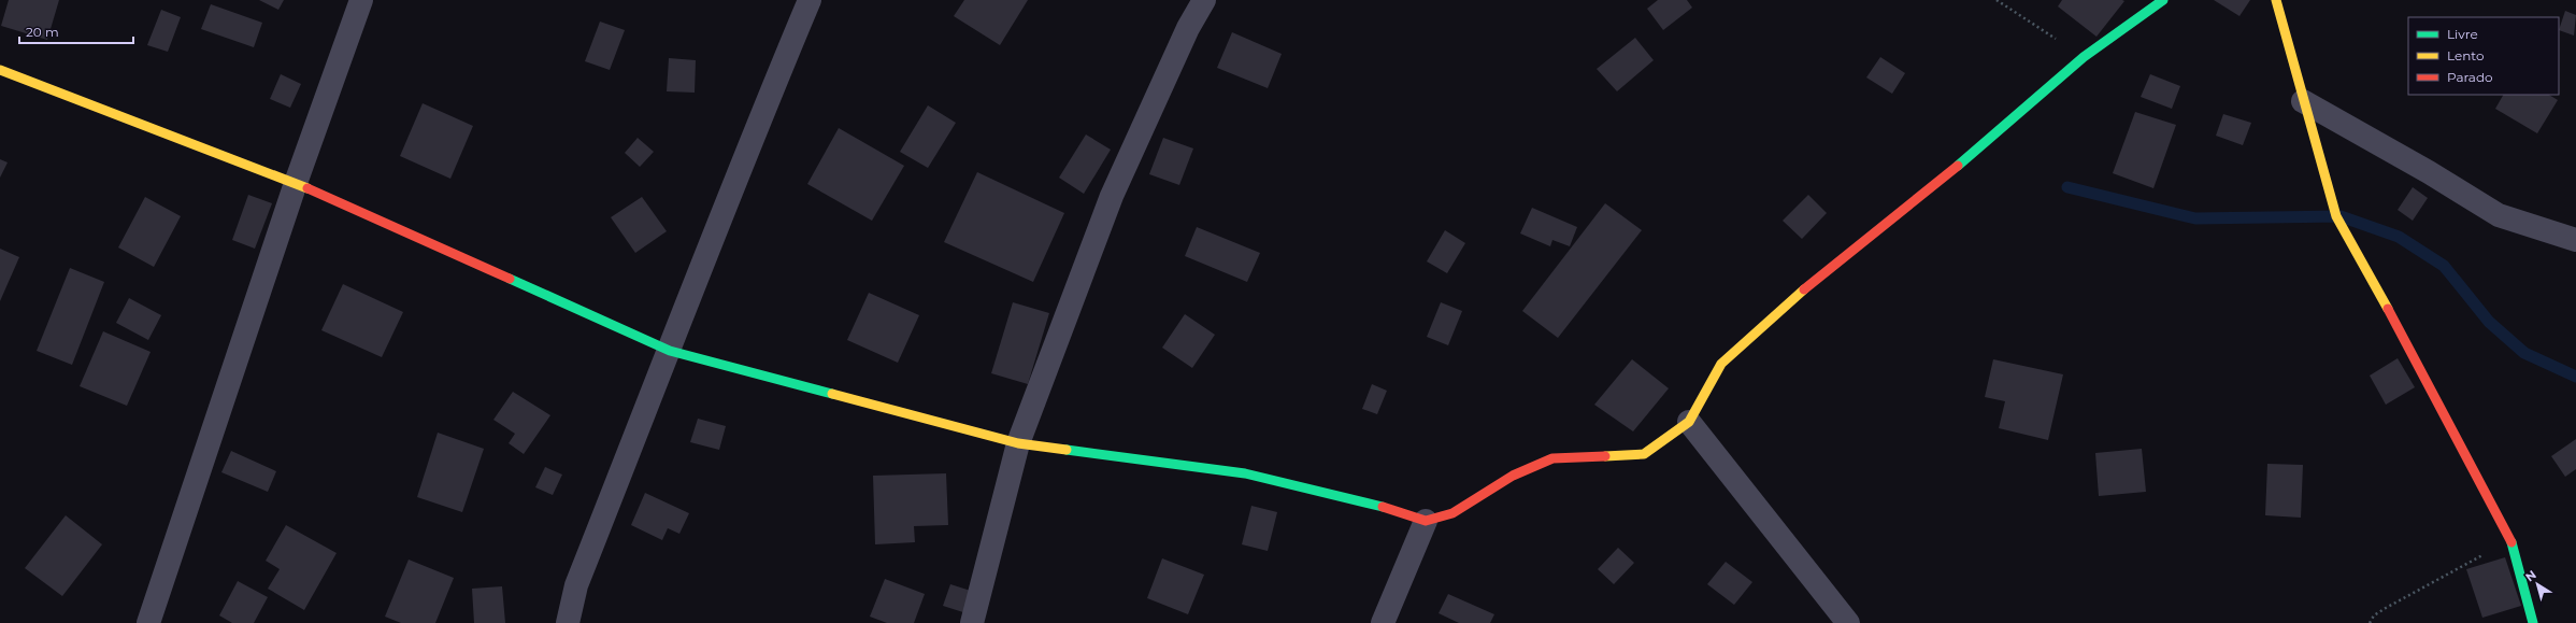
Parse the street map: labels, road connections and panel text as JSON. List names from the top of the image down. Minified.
{"legend":["Livre","Lento","Parado"],"scale_bar":"20 m","north":"top left"}
